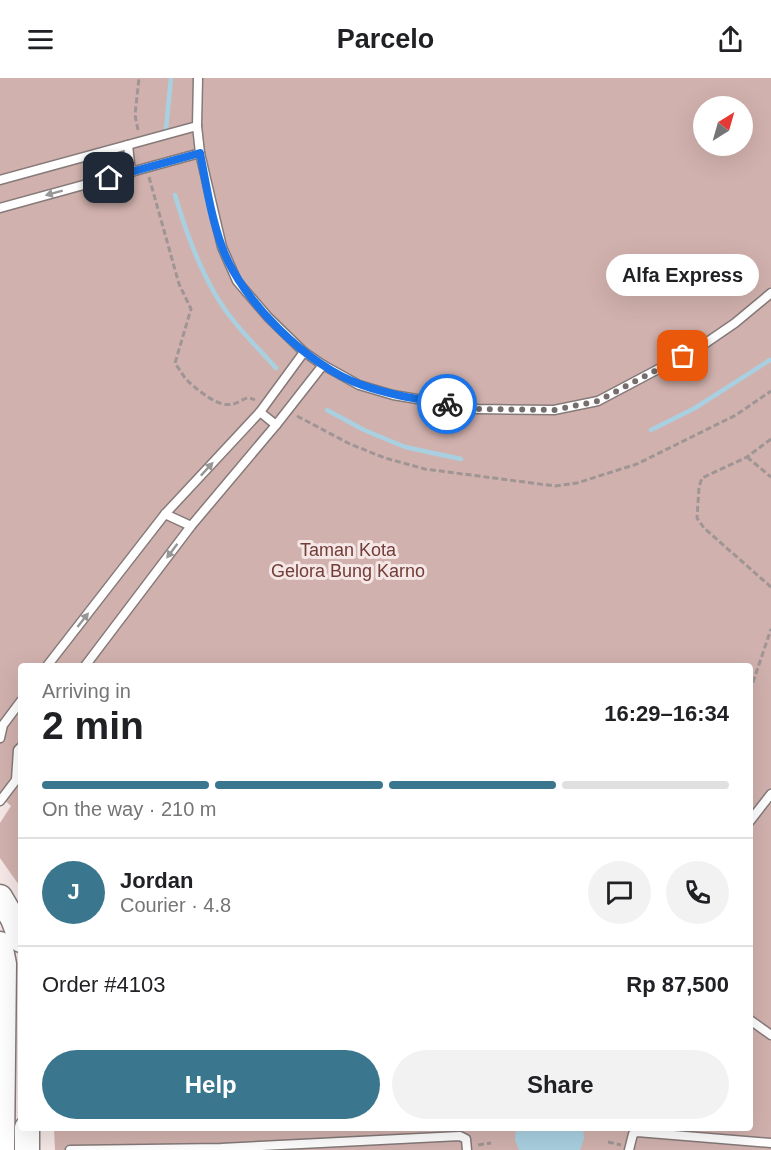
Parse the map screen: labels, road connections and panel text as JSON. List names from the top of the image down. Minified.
{"parks":["Taman Kota Gelora Bung Karno"],"places":["Alfa Express"],"north":"top right","page":{"header":"Parcelo","bubble":"Alfa Express","heading":["2 min","Arriving in","16:29–16:34"],"panel":["Jordan","Courier · 4.8","Order #4103","Rp 87,500"],"bar":"On the way · 210 m","round":"J","buttons":["Help","Share"]}}
